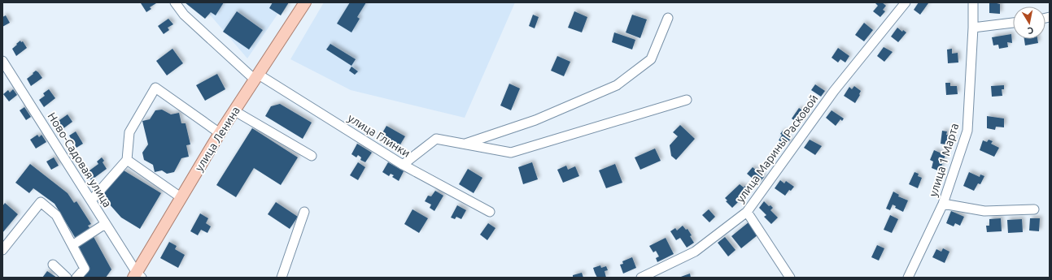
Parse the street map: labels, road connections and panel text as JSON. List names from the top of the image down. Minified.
{"streets":{"main road":["улица Ленина"],"street":["улица Глинки","улица Марины Расковой","Ново-Садовая улица","улица 1 Марта"]},"crossings":[["улица Глинки","улица Ленина"],["улица Ленина","Ново-Садовая улица"]],"north":"bottom"}
